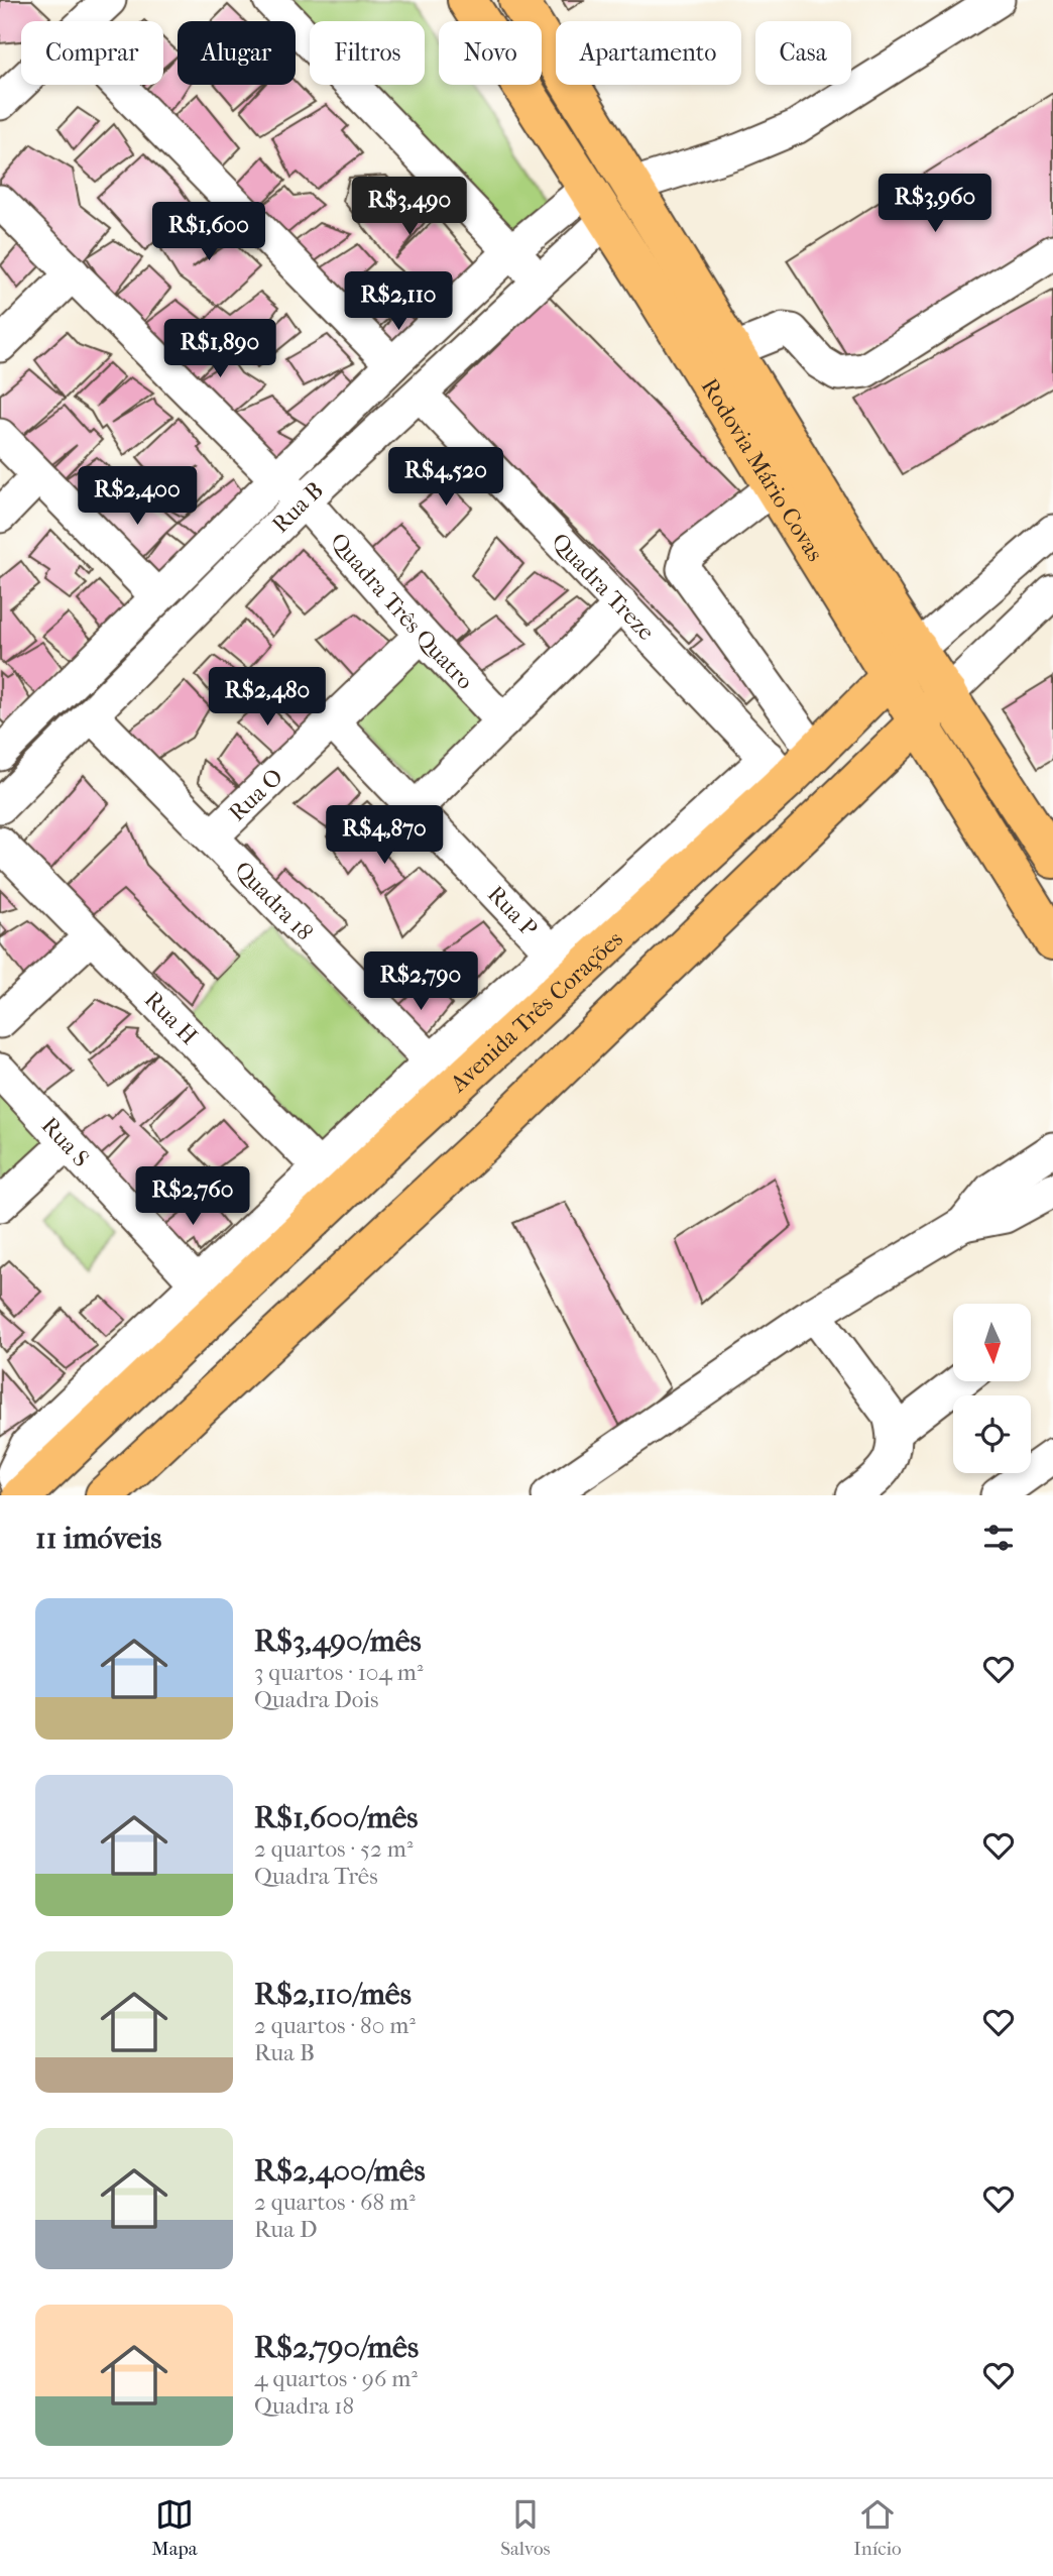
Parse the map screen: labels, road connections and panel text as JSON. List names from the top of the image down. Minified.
{"streets":{"main road":["Rodovia Mário Covas","Avenida Três Corações"],"street":["Rua B","Quadra Treze","Quadra Três Quatro","Rua O","Quadra 18","Rua P","Rua H","Rua S"]},"crossings":[["Rodovia Mário Covas","Rua B"],["Rodovia Mário Covas","Avenida Três Corações"],["Rua B","Quadra Treze"],["Rua B","Quadra Três Quatro"],["Rua B","Quadra 18"],["Quadra Treze","Avenida Três Corações"],["Quadra Três Quatro","Rua O"],["Rua O","Quadra 18"],["Rua O","Rua P"],["Quadra 18","Avenida Três Corações"],["Rua P","Avenida Três Corações"],["Avenida Três Corações","Rua H"],["Avenida Três Corações","Rua S"]],"north":"bottom","page":{"chip":["Comprar","Alugar","Filtros","Novo","Apartamento","Casa"],"price":["R$3,960","R$3,490","R$1,600","R$2,110","R$1,890","R$4,520","R$2,400","R$2,480","R$4,870","R$2,790","R$2,760"],"heading":"11 imóveis","list":[{"name":"R$3,490/mês","note":"3 quartos · 104 m² · Quadra Dois"},{"name":"R$1,600/mês","note":"2 quartos · 52 m² · Quadra Três"},{"name":"R$2,110/mês","note":"2 quartos · 80 m² · Rua B"},{"name":"R$2,400/mês","note":"2 quartos · 68 m² · Rua D"},{"name":"R$2,790/mês","note":"4 quartos · 96 m² · Quadra 18"}],"tabs":["Mapa","Salvos","Início"]}}
